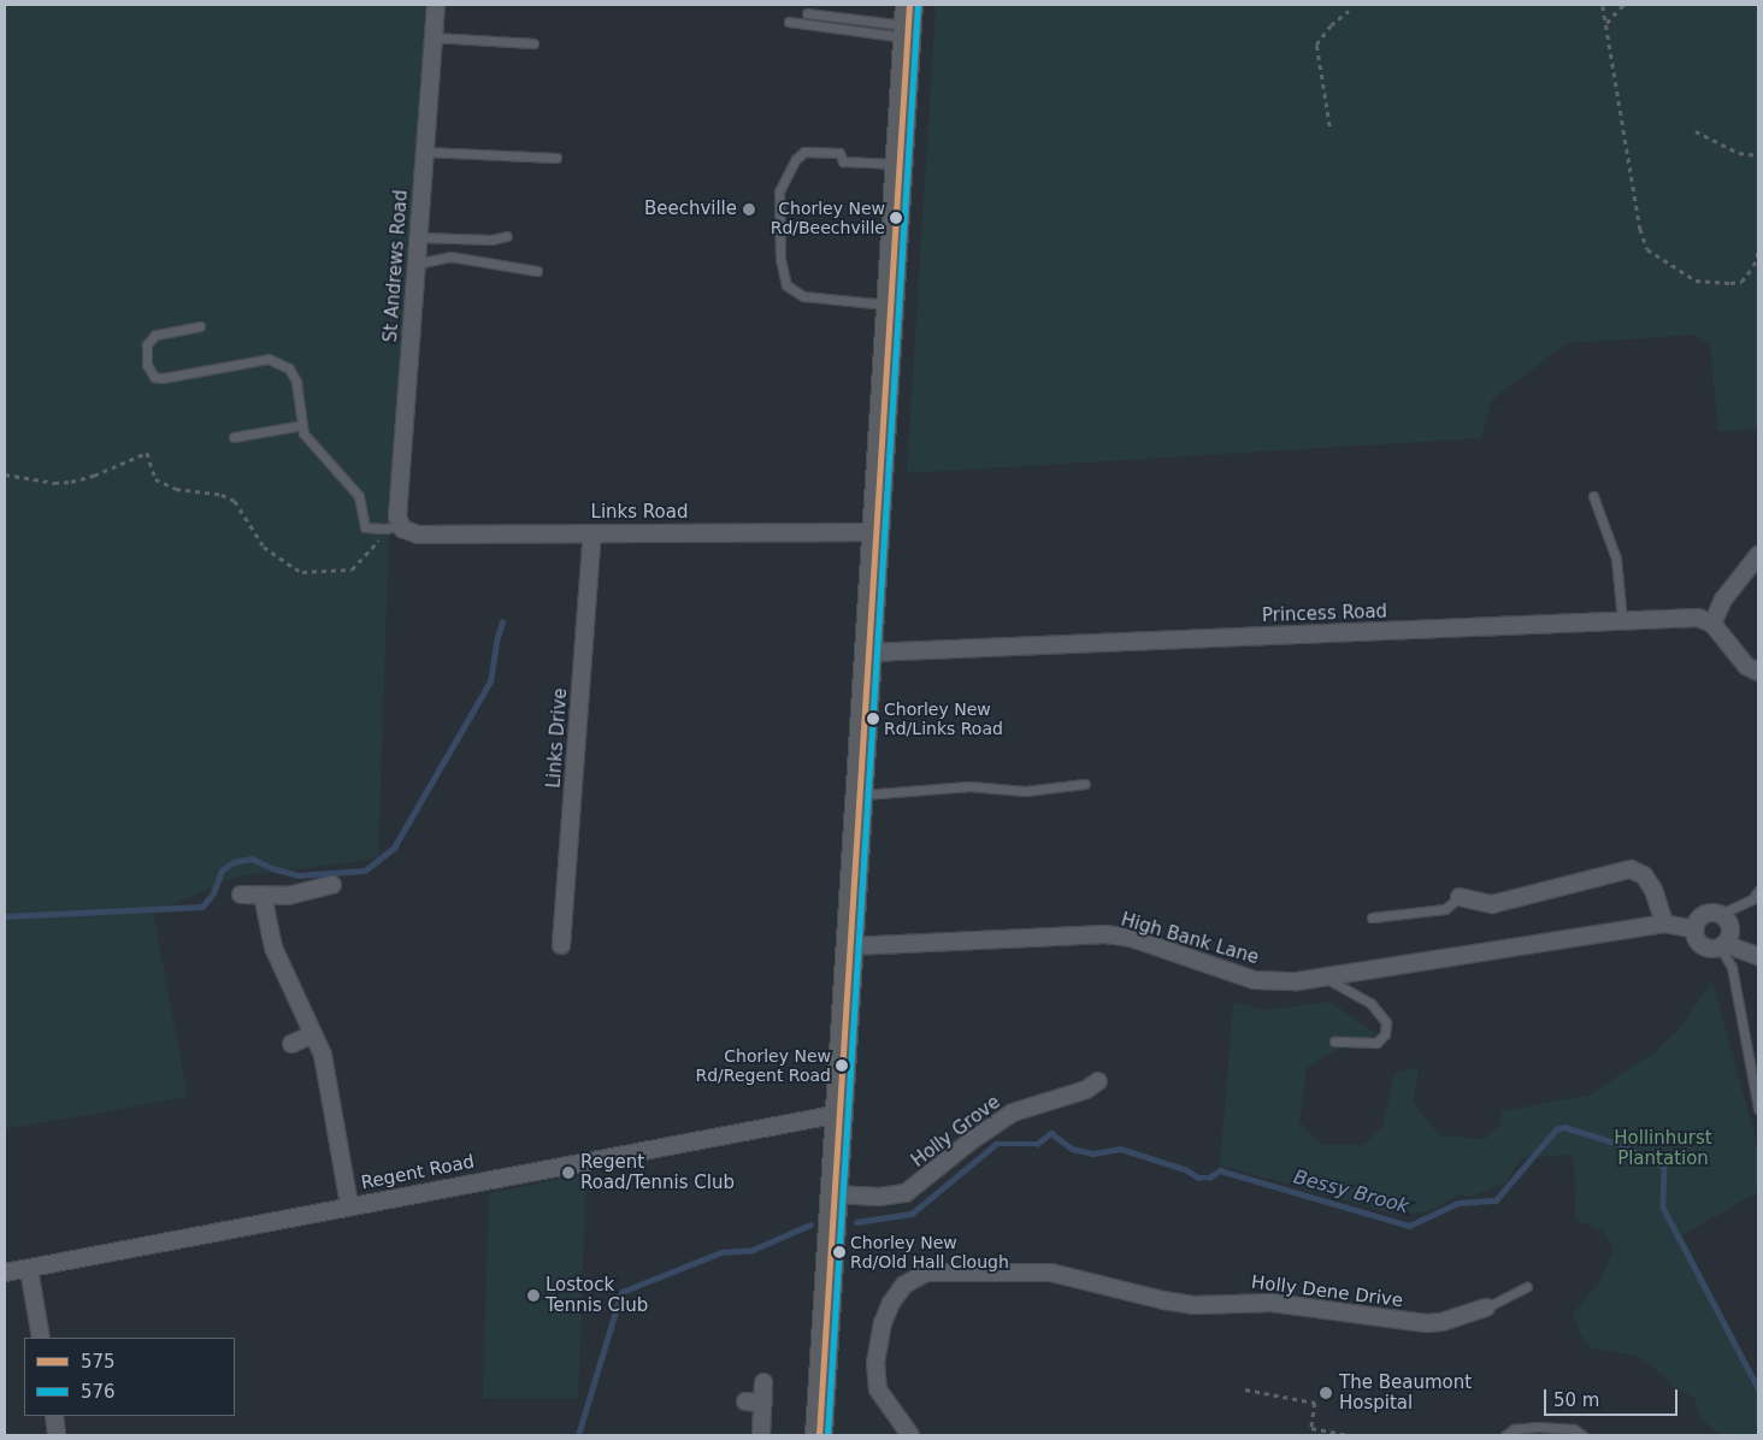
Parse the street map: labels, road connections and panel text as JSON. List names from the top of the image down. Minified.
{"streets":{"street":["St Andrews Road","Links Road","Princess Road","Links Drive","High Bank Lane","Holly Grove","Regent Road","Holly Dene Drive"]},"crossings":[["St Andrews Road","Links Road"],["Links Road","Links Drive"]],"water":["Bessy Brook"],"parks":["Hollinhurst Plantation"],"places":["Beechville","Chorley New Rd/Beechville","Chorley New Rd/Links Road","Chorley New Rd/Regent Road","Regent Road/Tennis Club","Chorley New Rd/Old Hall Clough","Lostock Tennis Club","The Beaumont Hospital"],"lines":["transit line 575","transit line 576"],"legend":["575","576"],"scale_bar":"50 m"}
